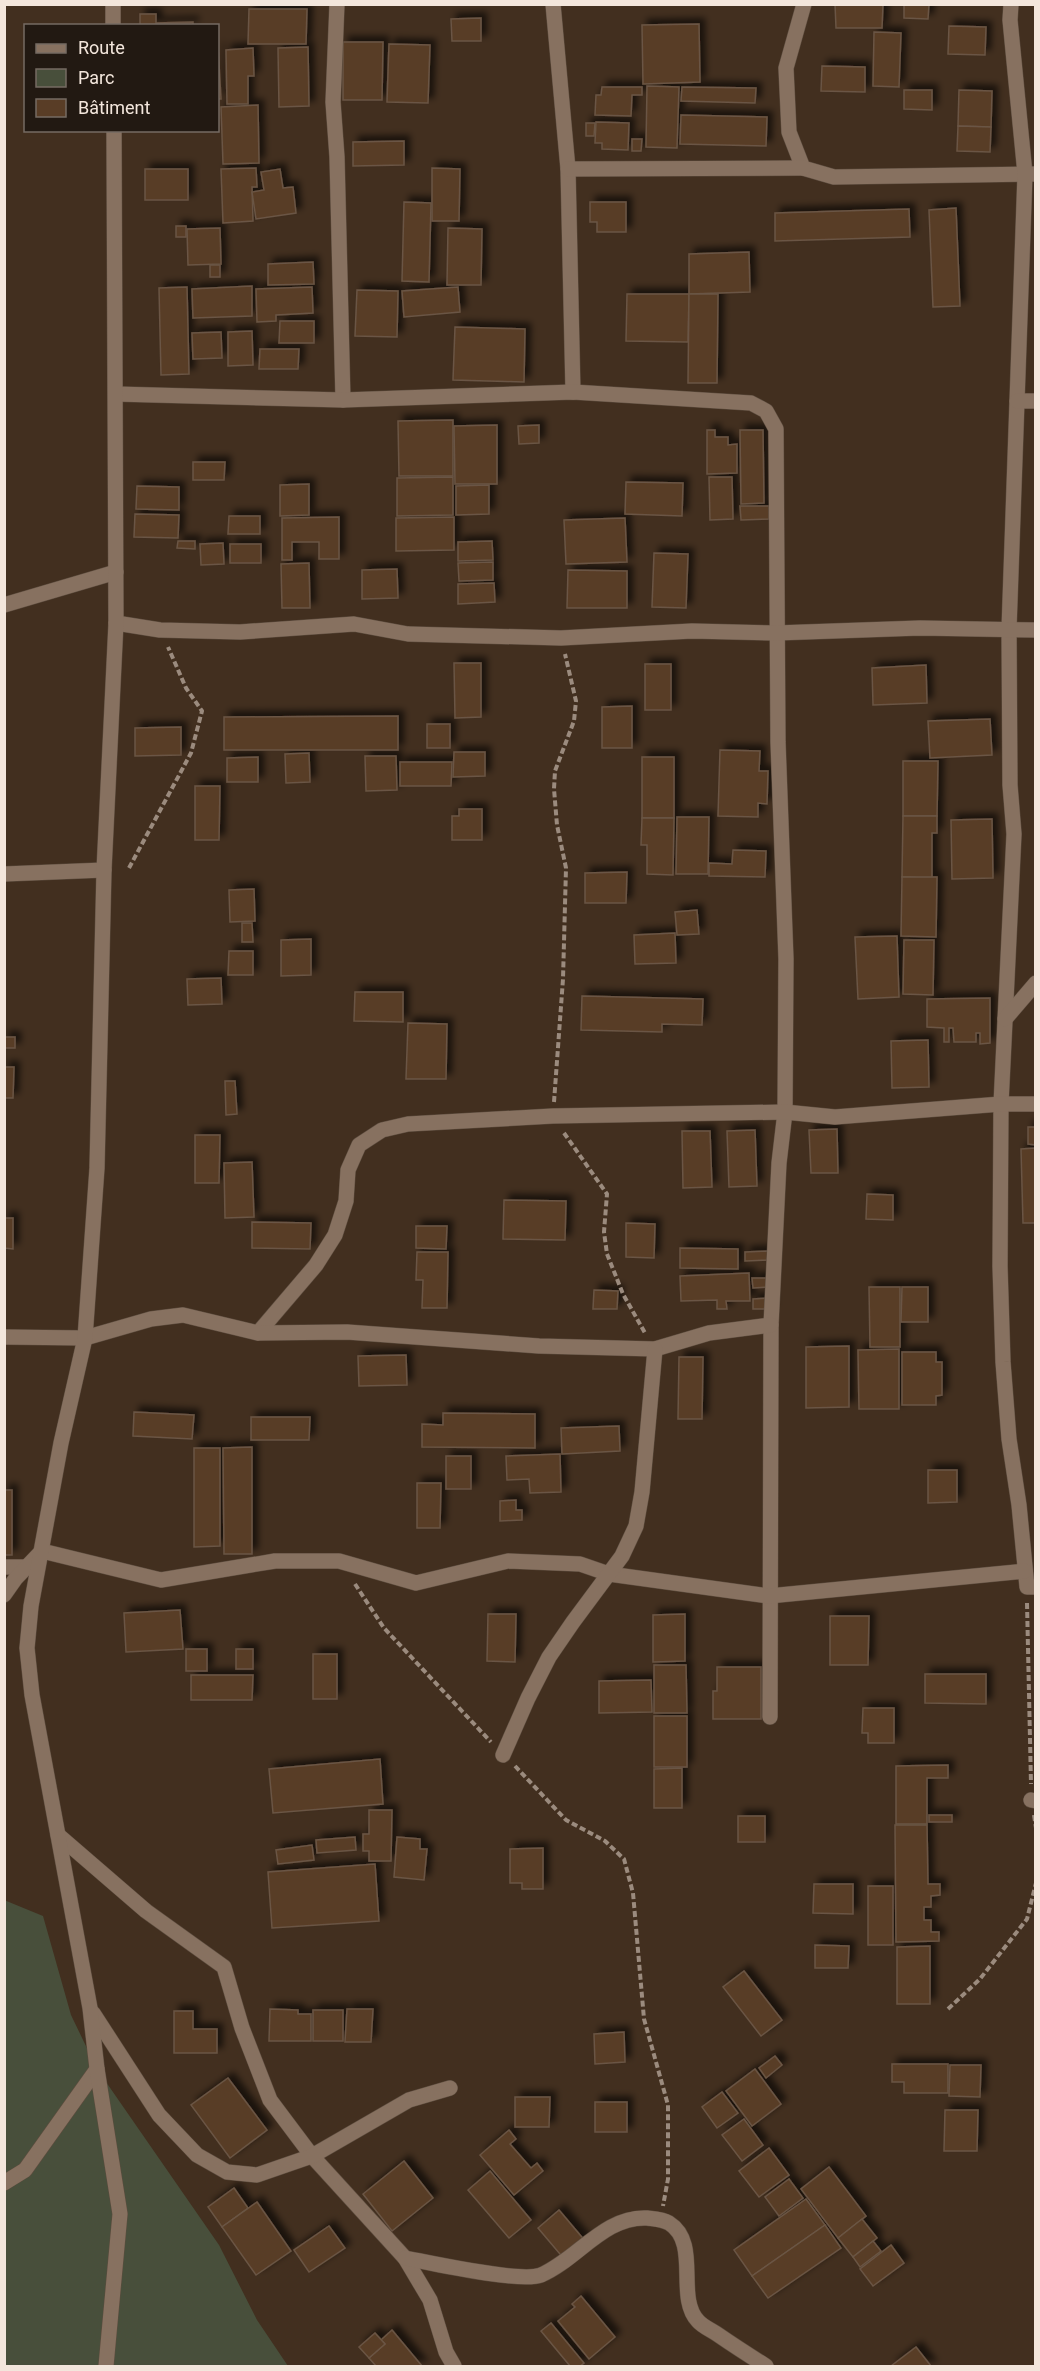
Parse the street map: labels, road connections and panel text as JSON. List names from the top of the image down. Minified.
{"legend":["Route","Parc","Bâtiment"]}
